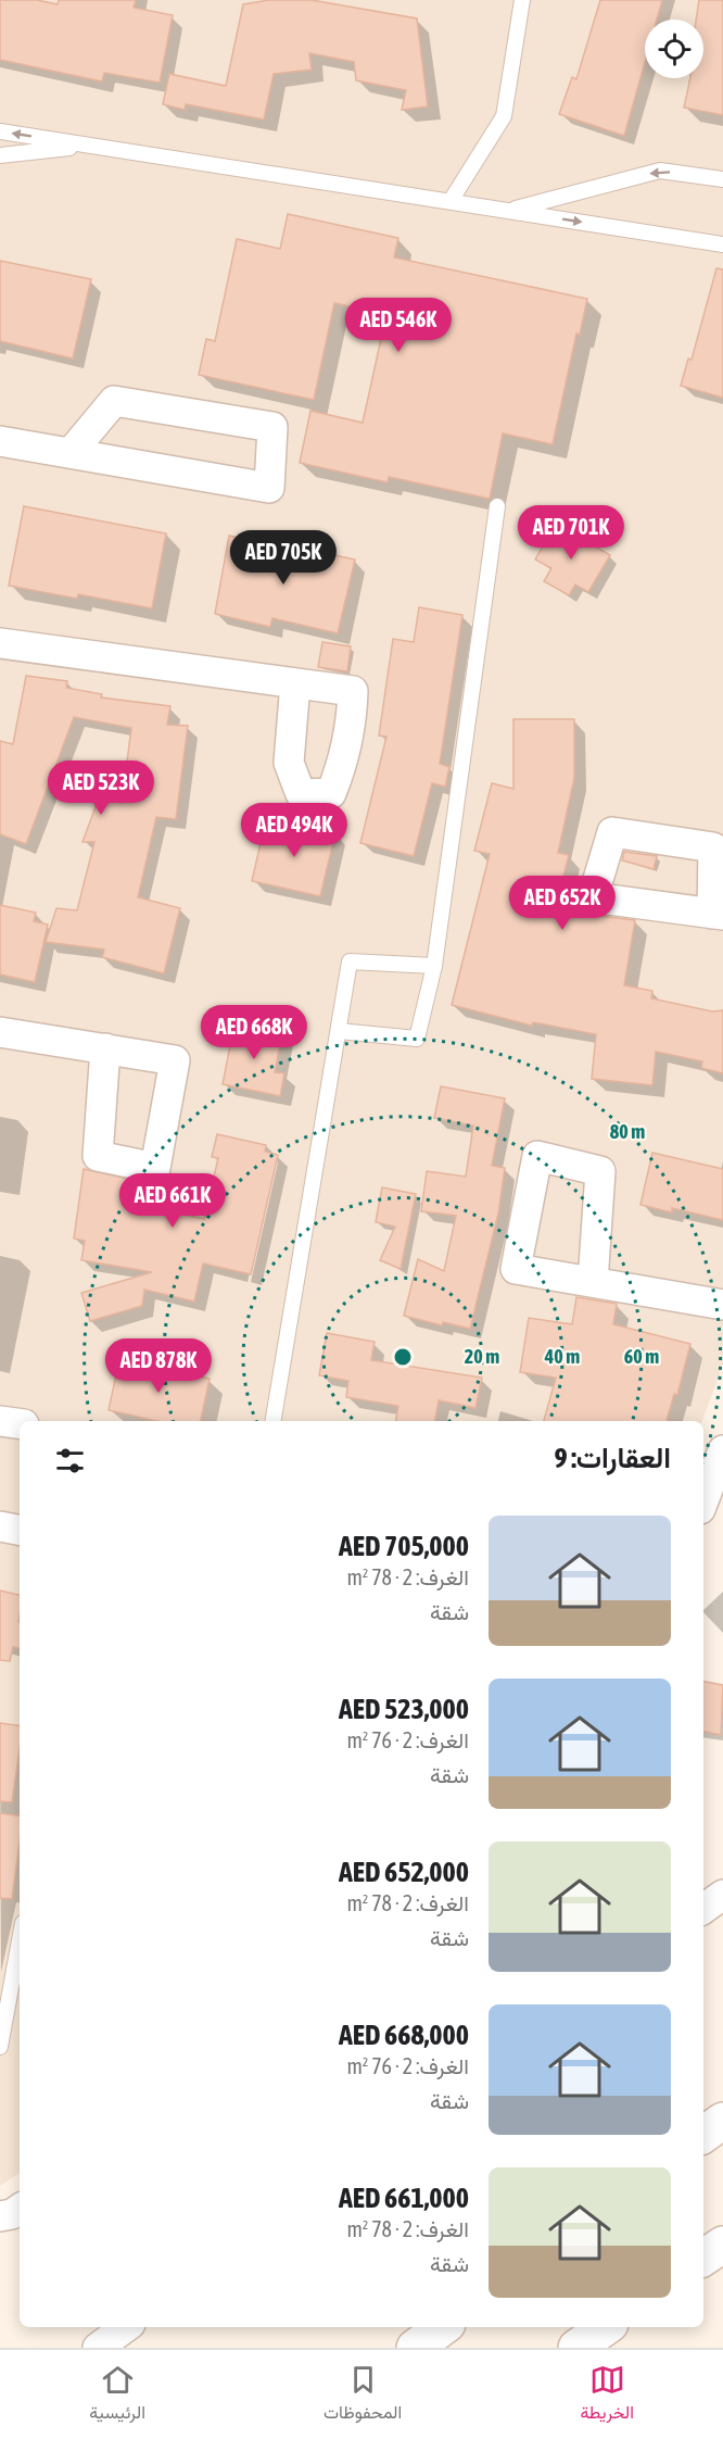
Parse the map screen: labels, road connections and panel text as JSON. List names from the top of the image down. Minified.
{"page":{"price":["AED 546K","AED 701K","AED 705K","AED 523K","AED 494K","AED 652K","AED 668K","AED 661K","AED 878K"],"heading":"العقارات: 9","list":[{"name":"AED 705,000","note":"الغرف: 2 · 78 m² · شقة"},{"name":"AED 523,000","note":"الغرف: 2 · 76 m² · شقة"},{"name":"AED 652,000","note":"الغرف: 2 · 78 m² · شقة"},{"name":"AED 668,000","note":"الغرف: 2 · 76 m² · شقة"},{"name":"AED 661,000","note":"الغرف: 2 · 78 m² · شقة"}],"tabs":["الخريطة","المحفوظات","الرئيسية"]},"rings":["80 m","20 m","40 m","60 m"]}
